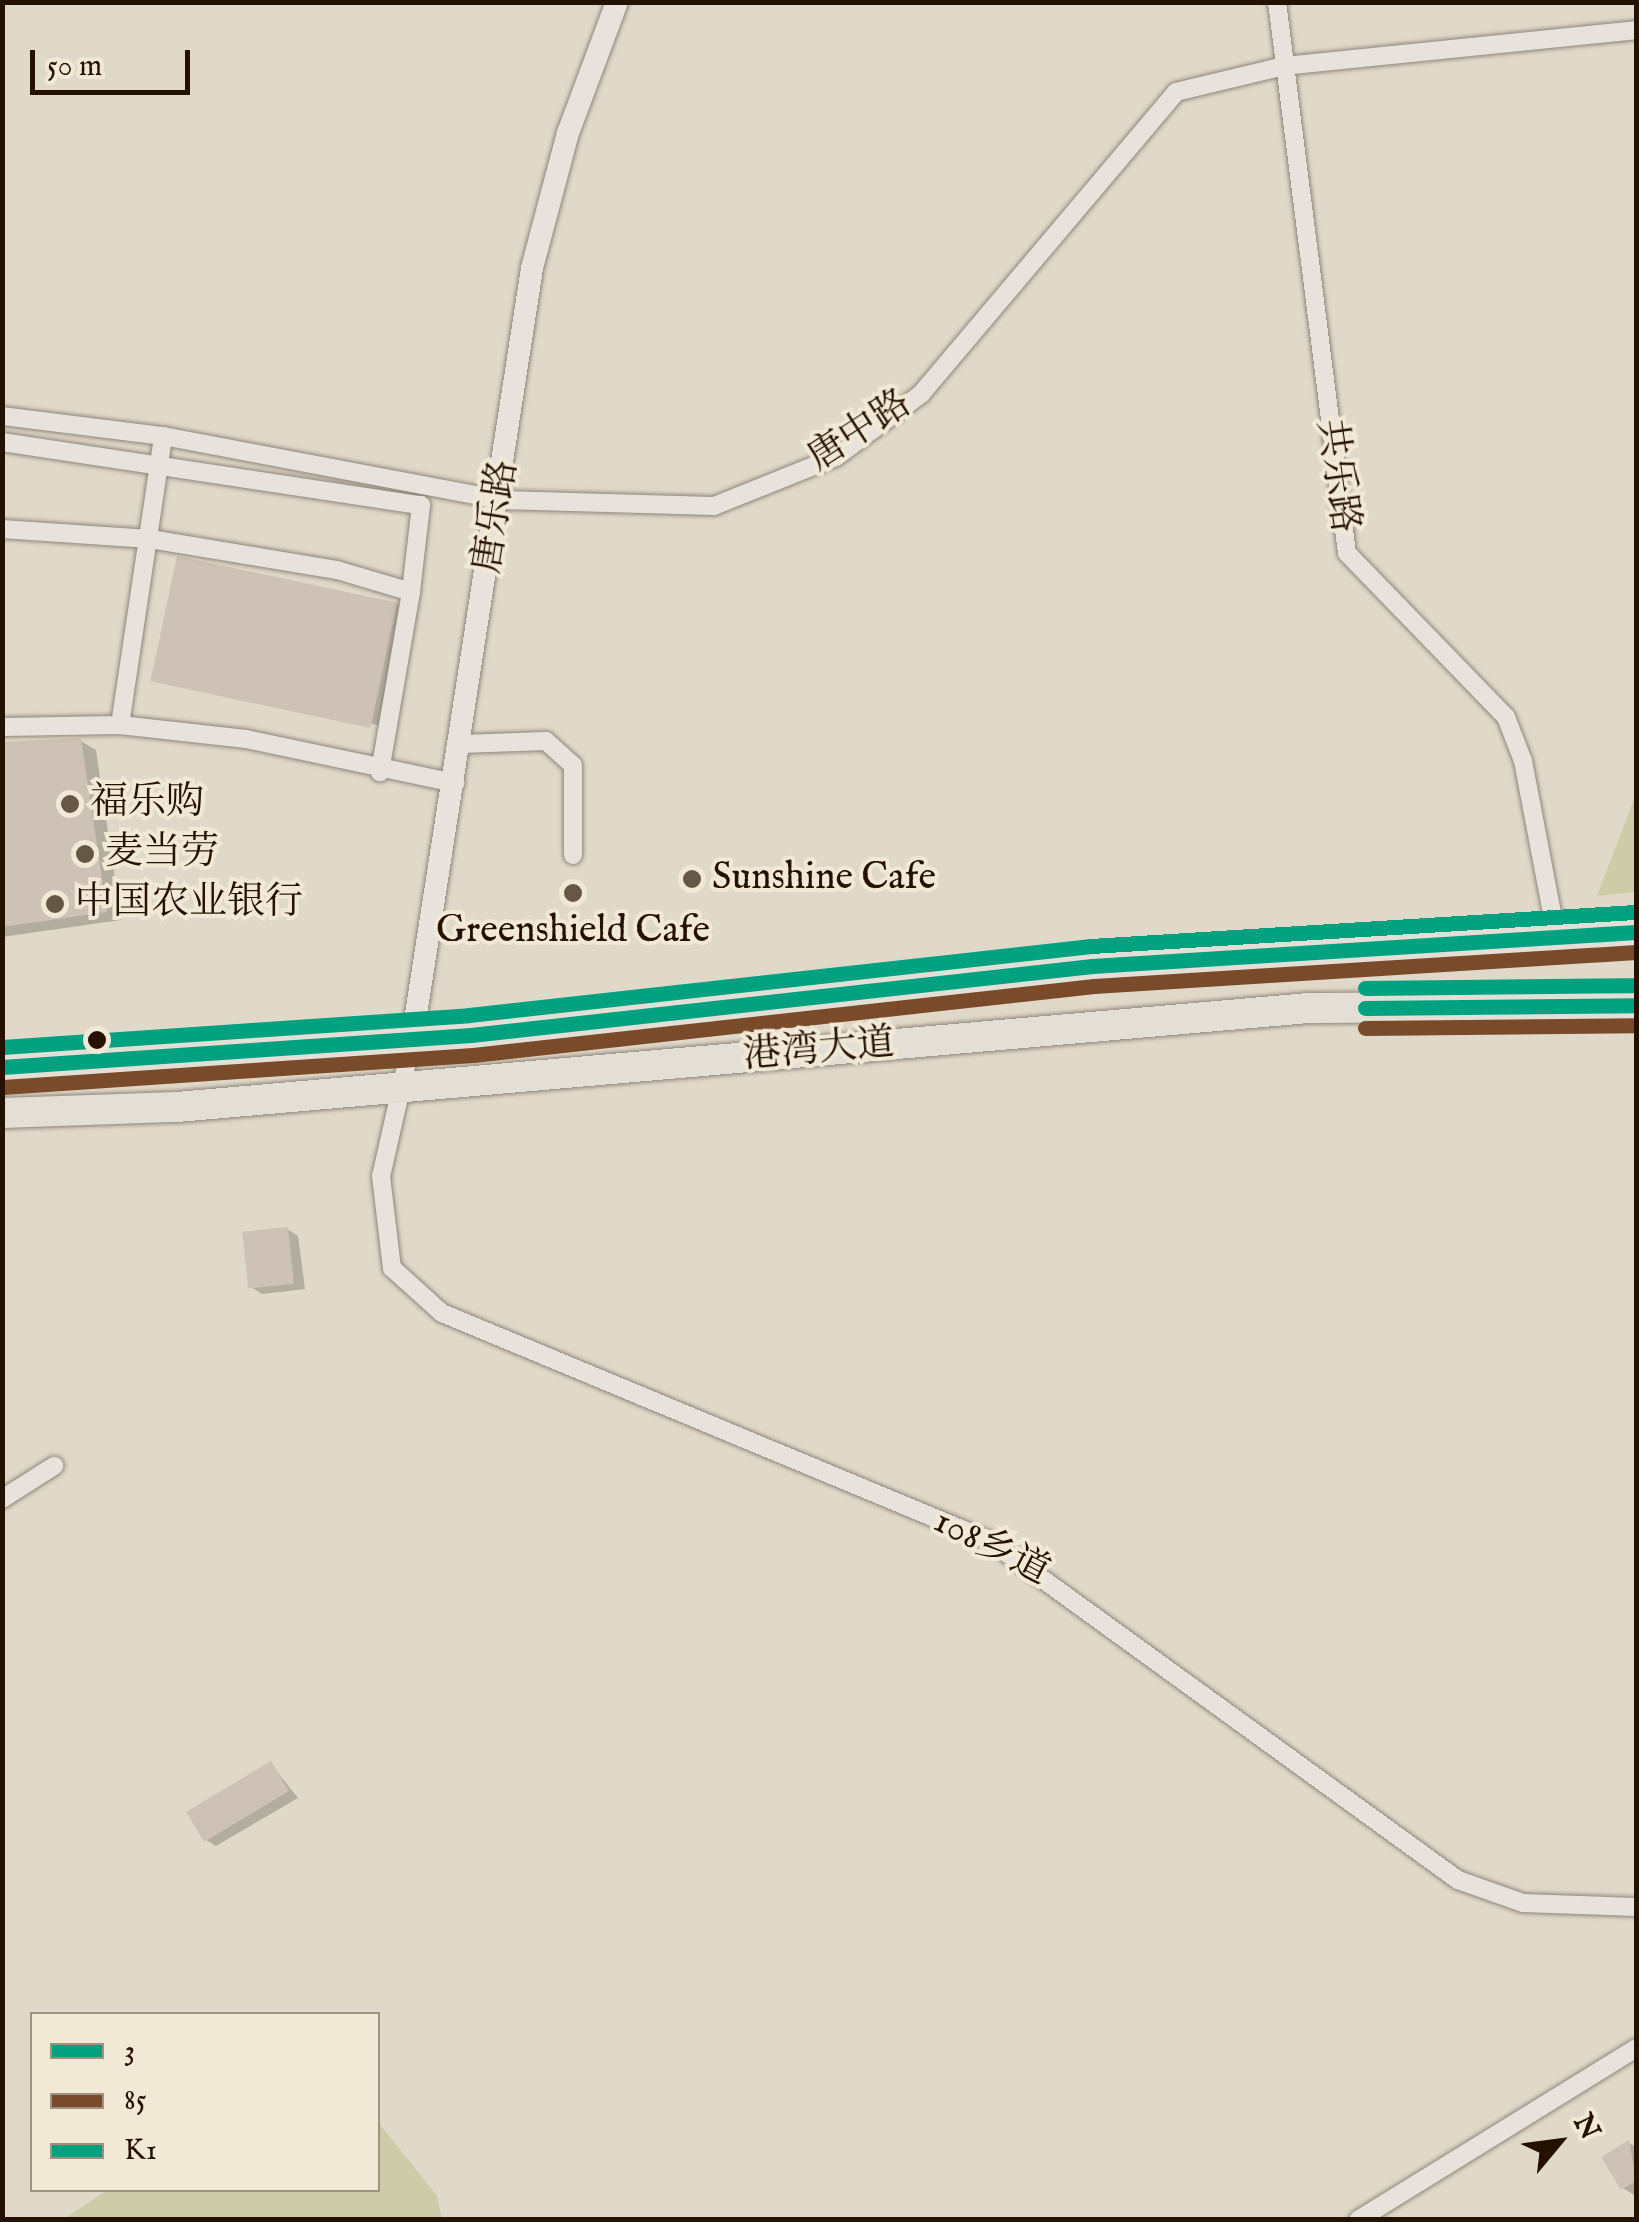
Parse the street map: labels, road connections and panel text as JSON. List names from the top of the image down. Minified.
{"streets":{"highway":["港湾大道"],"street":["唐中路","共乐路","唐乐路","108乡道"]},"crossings":[["唐中路","共乐路"],["唐中路","唐乐路"],["共乐路","港湾大道"],["唐乐路","港湾大道"],["港湾大道","108乡道"]],"places":["福乐购","麦当劳","Sunshine Cafe","Greenshield Cafe","中国农业银行"],"lines":["transit line K1","transit line 3","transit line 85"],"legend":["3","85","K1"],"scale_bar":"50 m","north":"top right"}
